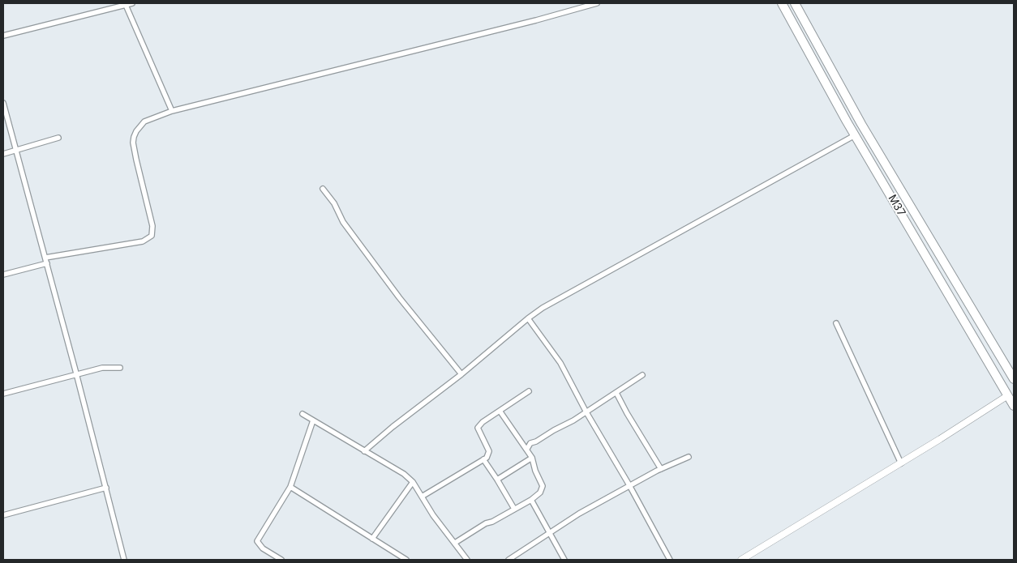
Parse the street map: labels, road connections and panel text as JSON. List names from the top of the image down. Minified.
{"streets":{"highway":["M37"]}}
